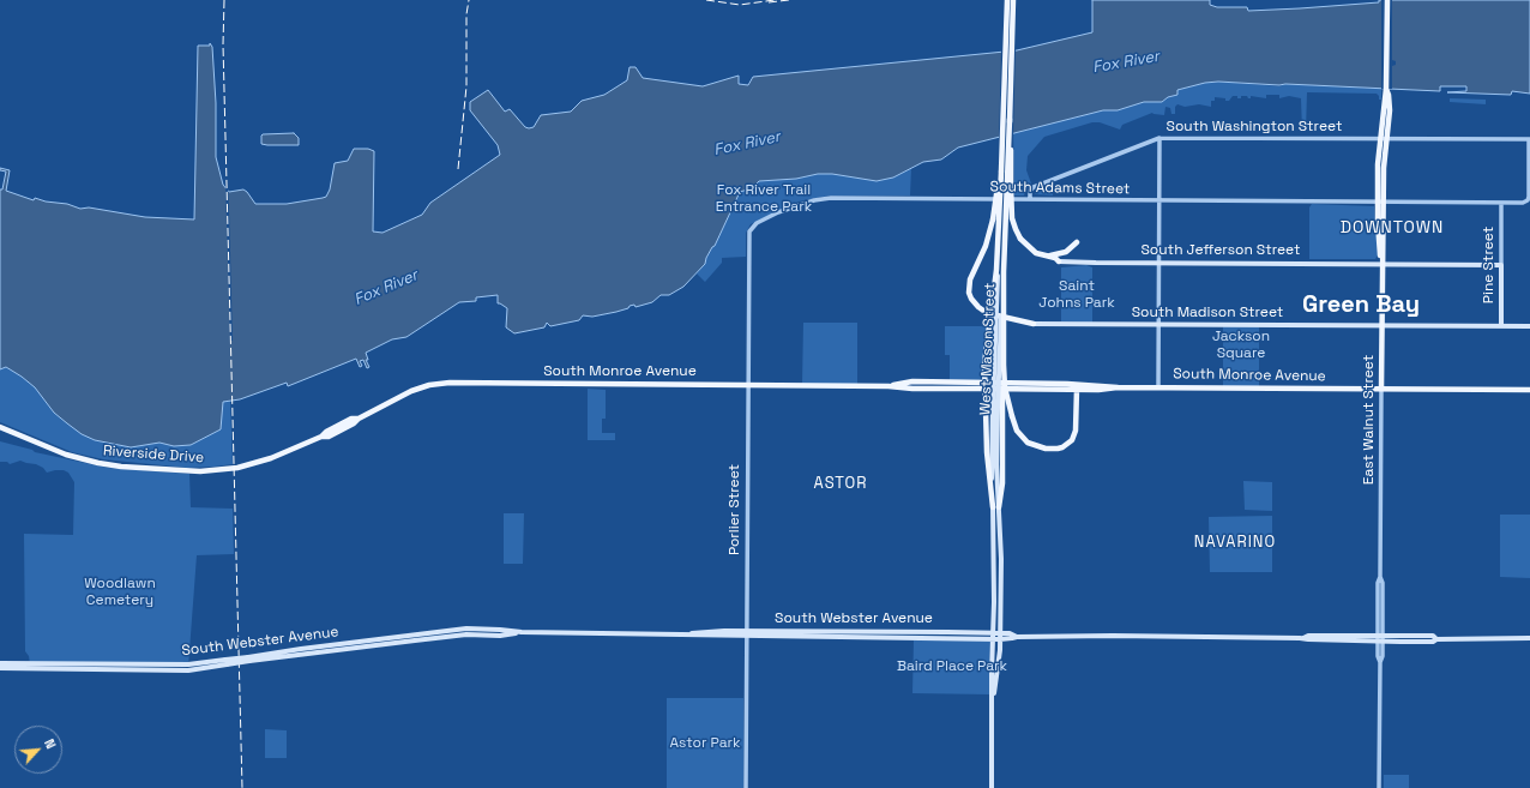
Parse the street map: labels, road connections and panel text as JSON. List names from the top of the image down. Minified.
{"streets":{"main road":["South Jefferson Street","Pine Street","South Madison Street","West Mason Street","South Monroe Avenue","East Walnut Street","Riverside Drive","South Webster Avenue"],"street":["South Washington Street","South Adams Street","Porlier Street"]},"crossings":[["South Washington Street","South Adams Street"],["South Washington Street","East Walnut Street"],["South Adams Street","Pine Street"],["South Adams Street","East Walnut Street"],["South Adams Street","Porlier Street"],["South Jefferson Street","Pine Street"],["South Jefferson Street","East Walnut Street"],["Pine Street","South Madison Street"],["South Madison Street","East Walnut Street"],["West Mason Street","South Webster Avenue"],["South Monroe Avenue","East Walnut Street"],["South Monroe Avenue","Riverside Drive"],["South Monroe Avenue","Porlier Street"],["East Walnut Street","South Webster Avenue"],["Porlier Street","South Webster Avenue"]],"districts":["DOWNTOWN","Green Bay","ASTOR","NAVARINO"],"water":["Fox River"],"parks":["Fox River Trail Entrance Park","Saint Johns Park","Jackson Square","Woodlawn Cemetery","Baird Place Park","Astor Park"],"north":"top right"}
